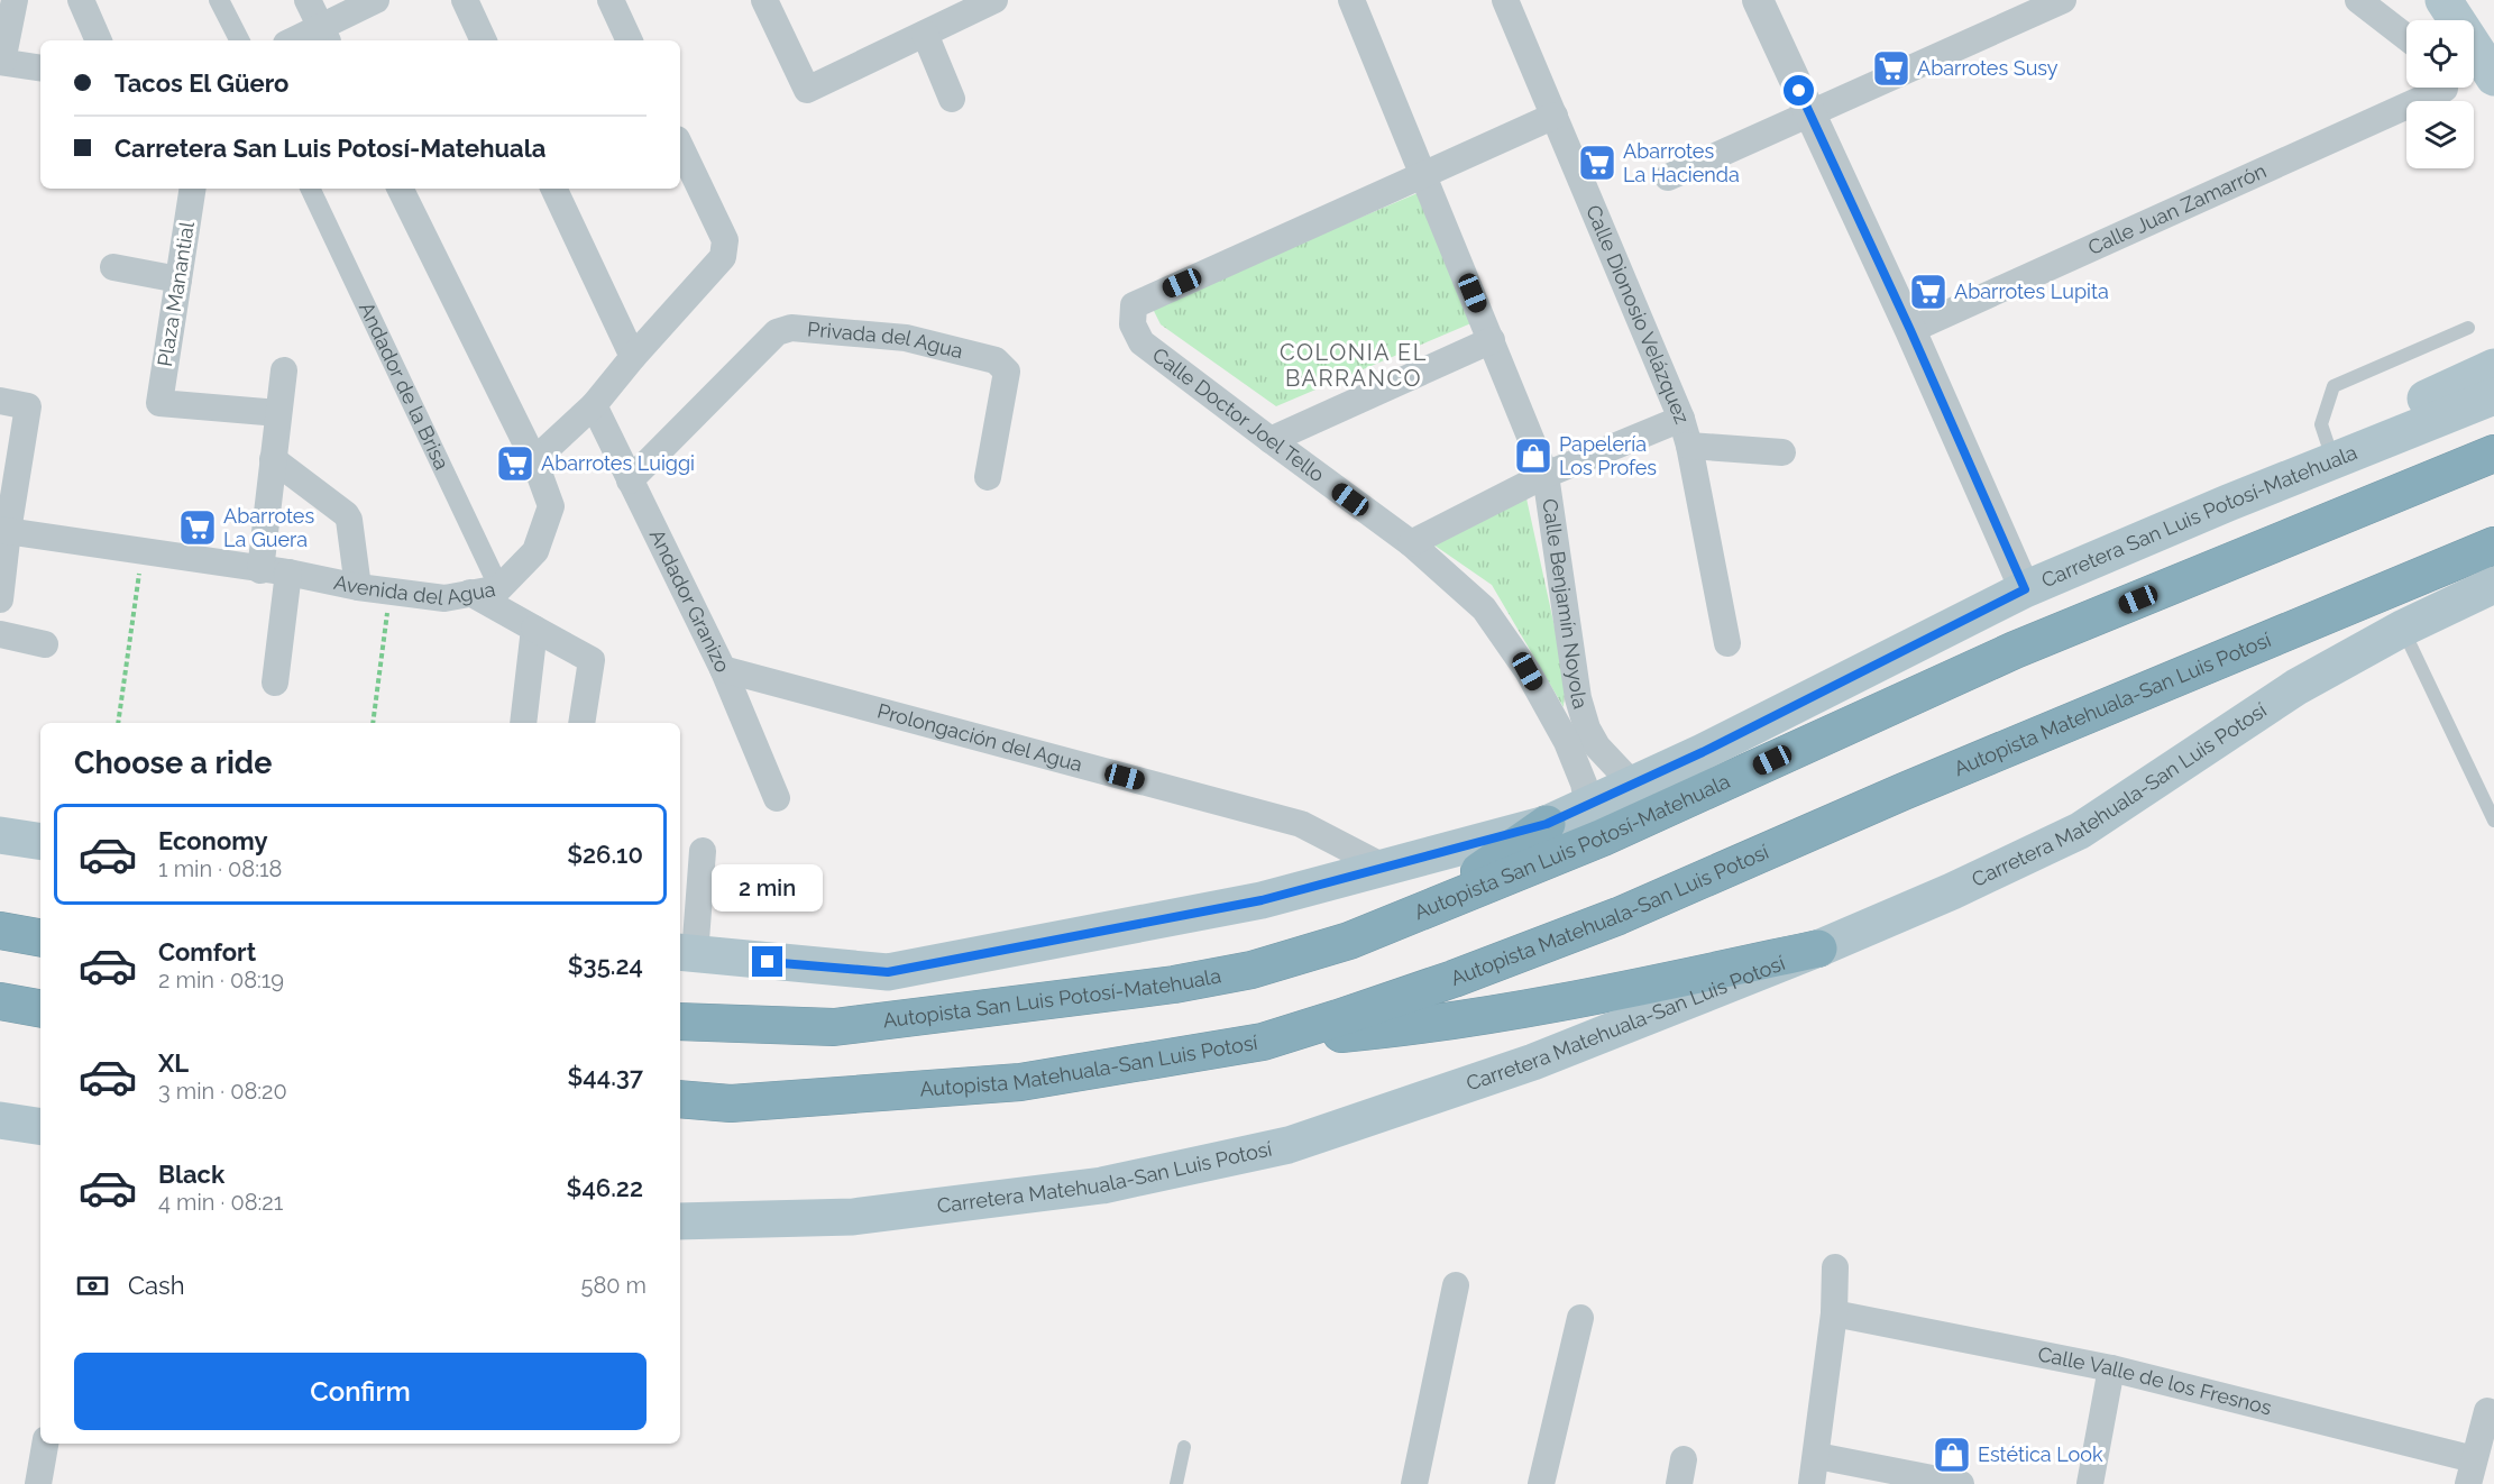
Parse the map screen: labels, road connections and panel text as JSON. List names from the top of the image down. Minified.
{"streets":{"highway":["Autopista Matehuala-San Luis Potosí","Autopista San Luis Potosí-Matehuala"],"main road":["Carretera San Luis Potosí-Matehuala","Carretera Matehuala-San Luis Potosí"],"street":["Calle Juan Zamarrón","Plaza Manantial","Calle Dionosio Velázquez","Privada del Agua","Andador de la Brisa","Calle Doctor Joel Tello","Avenida del Agua","Andador Granizo","Calle Benjamín Noyola","Prolongación del Agua","Calle Valle de los Fresnos"]},"crossings":[["Calle Dionosio Velázquez","Calle Doctor Joel Tello"],["Privada del Agua","Andador Granizo"],["Andador de la Brisa","Avenida del Agua"],["Calle Doctor Joel Tello","Carretera San Luis Potosí-Matehuala"],["Calle Doctor Joel Tello","Calle Benjamín Noyola"],["Carretera San Luis Potosí-Matehuala","Calle Benjamín Noyola"],["Carretera San Luis Potosí-Matehuala","Prolongación del Agua"],["Andador Granizo","Prolongación del Agua"]],"districts":["COLONIA EL BARRANCO"],"places":{"supermarket":["Abarrotes Susy","Abarrotes La Hacienda","Abarrotes Lupita","Abarrotes Luiggi","Abarrotes La Guera"],"shop":["Papelería Los Profes","Estética Look"]},"page":{"banner":["Tacos El Güero","Carretera San Luis Potosí-Matehuala"],"heading":"Choose a ride","list":[{"name":"Economy","note":"1 min · 08:18","value":"$26.10"},{"name":"Comfort","note":"2 min · 08:19","value":"$35.24"},{"name":"XL","note":"3 min · 08:20","value":"$44.37"},{"name":"Black","note":"4 min · 08:21","value":"$46.22"}],"bubble":"2 min","pay":["Cash","580 m"],"buttons":"Confirm"}}
